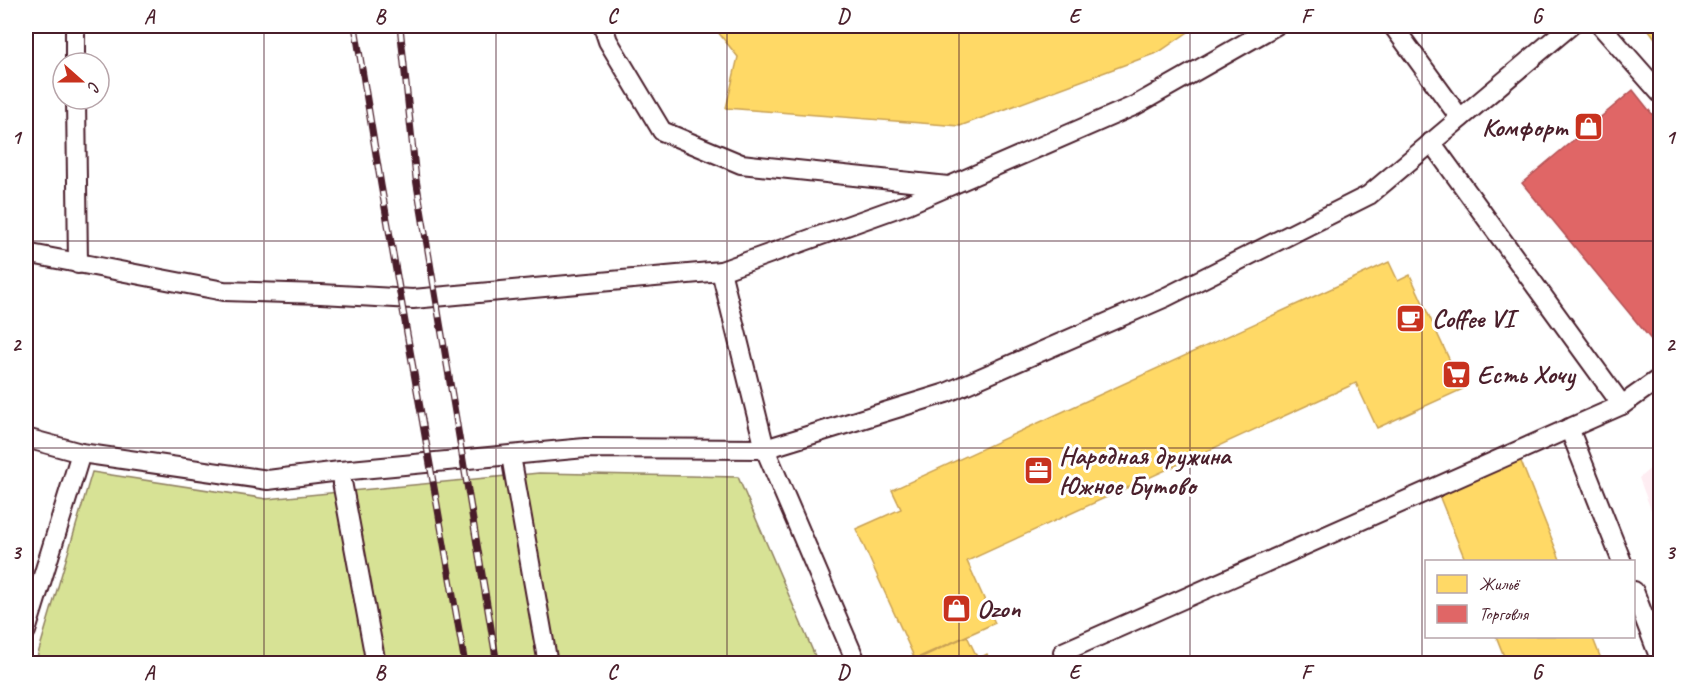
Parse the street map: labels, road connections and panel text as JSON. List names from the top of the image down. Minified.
{"places":{"shop":["Комфорт","Ozon"],"cafe":["Coffee VI"],"supermarket":["Есть Хочу"],"office":["Народная дружина Южное Бутово"]},"legend":["Жильё","Торговля"],"north":"right","grid":{"columns":["A","B","C","D","E","F","G"],"rows":["1","2","3"]}}
